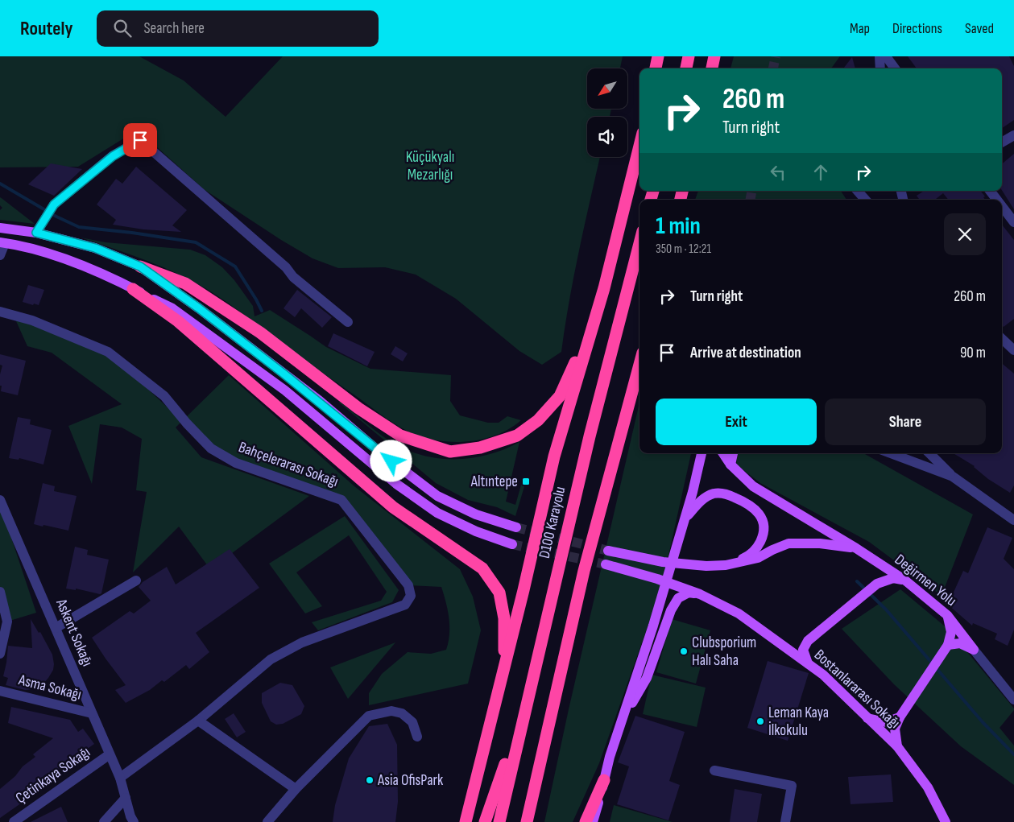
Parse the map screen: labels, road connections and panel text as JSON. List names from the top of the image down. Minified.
{"streets":{"highway":["D100 Karayolu"],"main road":["Değirmen Yolu","Bostanlararası Sokağı"],"street":["Bahçelerarası Sokağı","Askent Sokağı","Asma Sokağı","Çetinkaya Sokağı"]},"crossings":[["Bahçelerarası Sokağı","Askent Sokağı"],["Değirmen Yolu","Bostanlararası Sokağı"],["Askent Sokağı","Asma Sokağı"],["Askent Sokağı","Çetinkaya Sokağı"]],"parks":["Küçükyalı Mezarlığı"],"places":{"transit":["Altıntepe"],"other":["Clubsporium Halı Saha","Leman Kaya İlkokulu","Asia OfisPark"]},"north":"bottom left","page":{"header":"Routely","search":"Search here","nav":["Map","Directions","Saved"],"turn":["260 m","Turn right"],"heading":["1 min","350 m · 12:21"],"list":[{"name":"Turn right","value":"260 m"},{"name":"Arrive at destination","value":"90 m"}],"buttons":["Exit","Share"]}}
